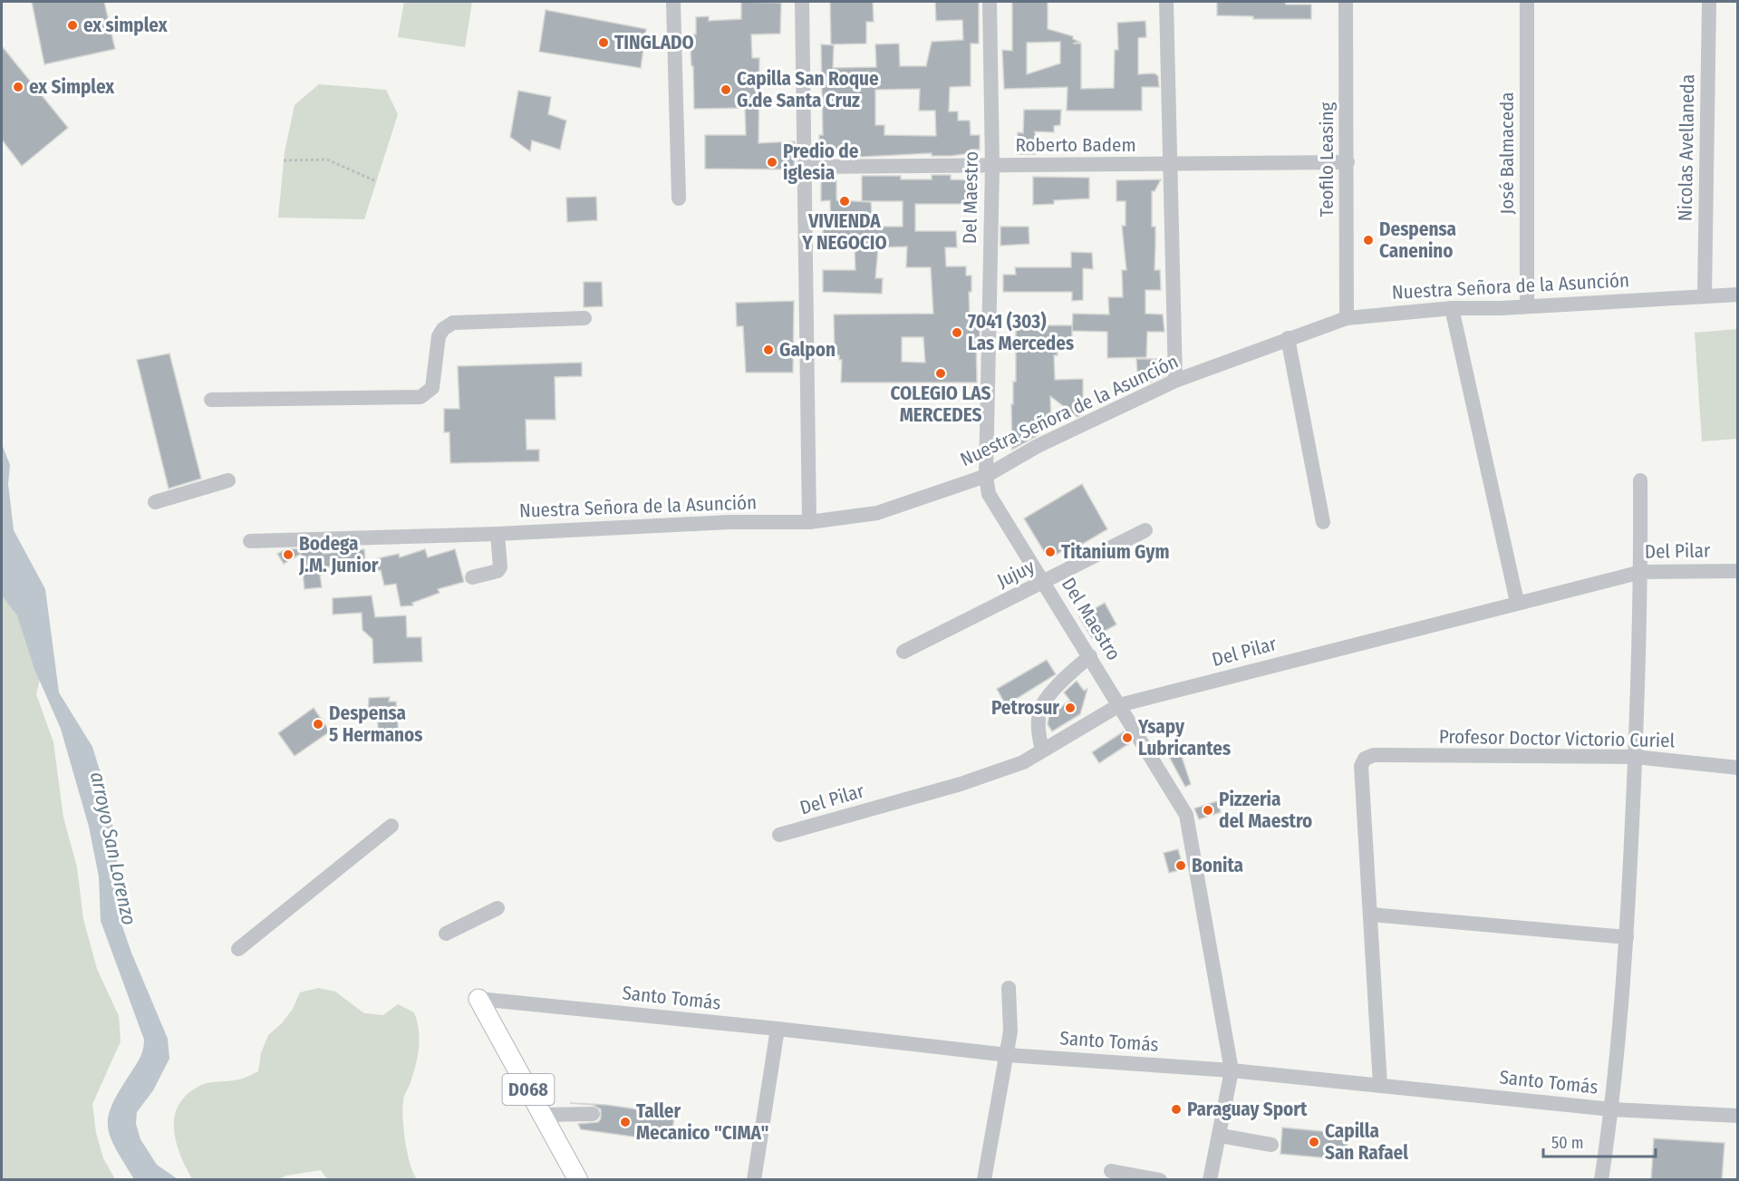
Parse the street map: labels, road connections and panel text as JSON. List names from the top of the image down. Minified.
{"streets":{"main road":["D068"],"street":["Roberto Badem","Nicolas Avellaneda","José Balmaceda","Teofilo Leasing","Del Maestro","Nuestra Señora de la Asunción","Del Pilar","Jujuy","Profesor Doctor Victorio Curiel","Santo Tomás"]},"crossings":[["Roberto Badem","Teofilo Leasing"],["Roberto Badem","Del Maestro"],["Nicolas Avellaneda","Nuestra Señora de la Asunción"],["José Balmaceda","Nuestra Señora de la Asunción"],["Teofilo Leasing","Nuestra Señora de la Asunción"],["Del Maestro","Nuestra Señora de la Asunción"],["Del Maestro","Del Pilar"],["Del Maestro","Jujuy"],["Del Maestro","Santo Tomás"],["Santo Tomás","D068"]],"water":["arroyo San Lorenzo"],"places":["ex simplex","TINGLADO","ex Simplex","Capilla San Roque G.de Santa Cruz","Predio de iglesia","VIVIENDA Y NEGOCIO","Despensa Canenino","7041 (303) Las Mercedes","Galpon","COLEGIO LAS MERCEDES","Titanium Gym","Bodega J.M. Junior","Petrosur","Despensa 5 Hermanos","Ysapy Lubricantes","Pizzeria del Maestro","Bonita","Paraguay Sport","Taller Mecanico \"CIMA\"","Capilla San Rafael"],"scale_bar":"50 m"}
